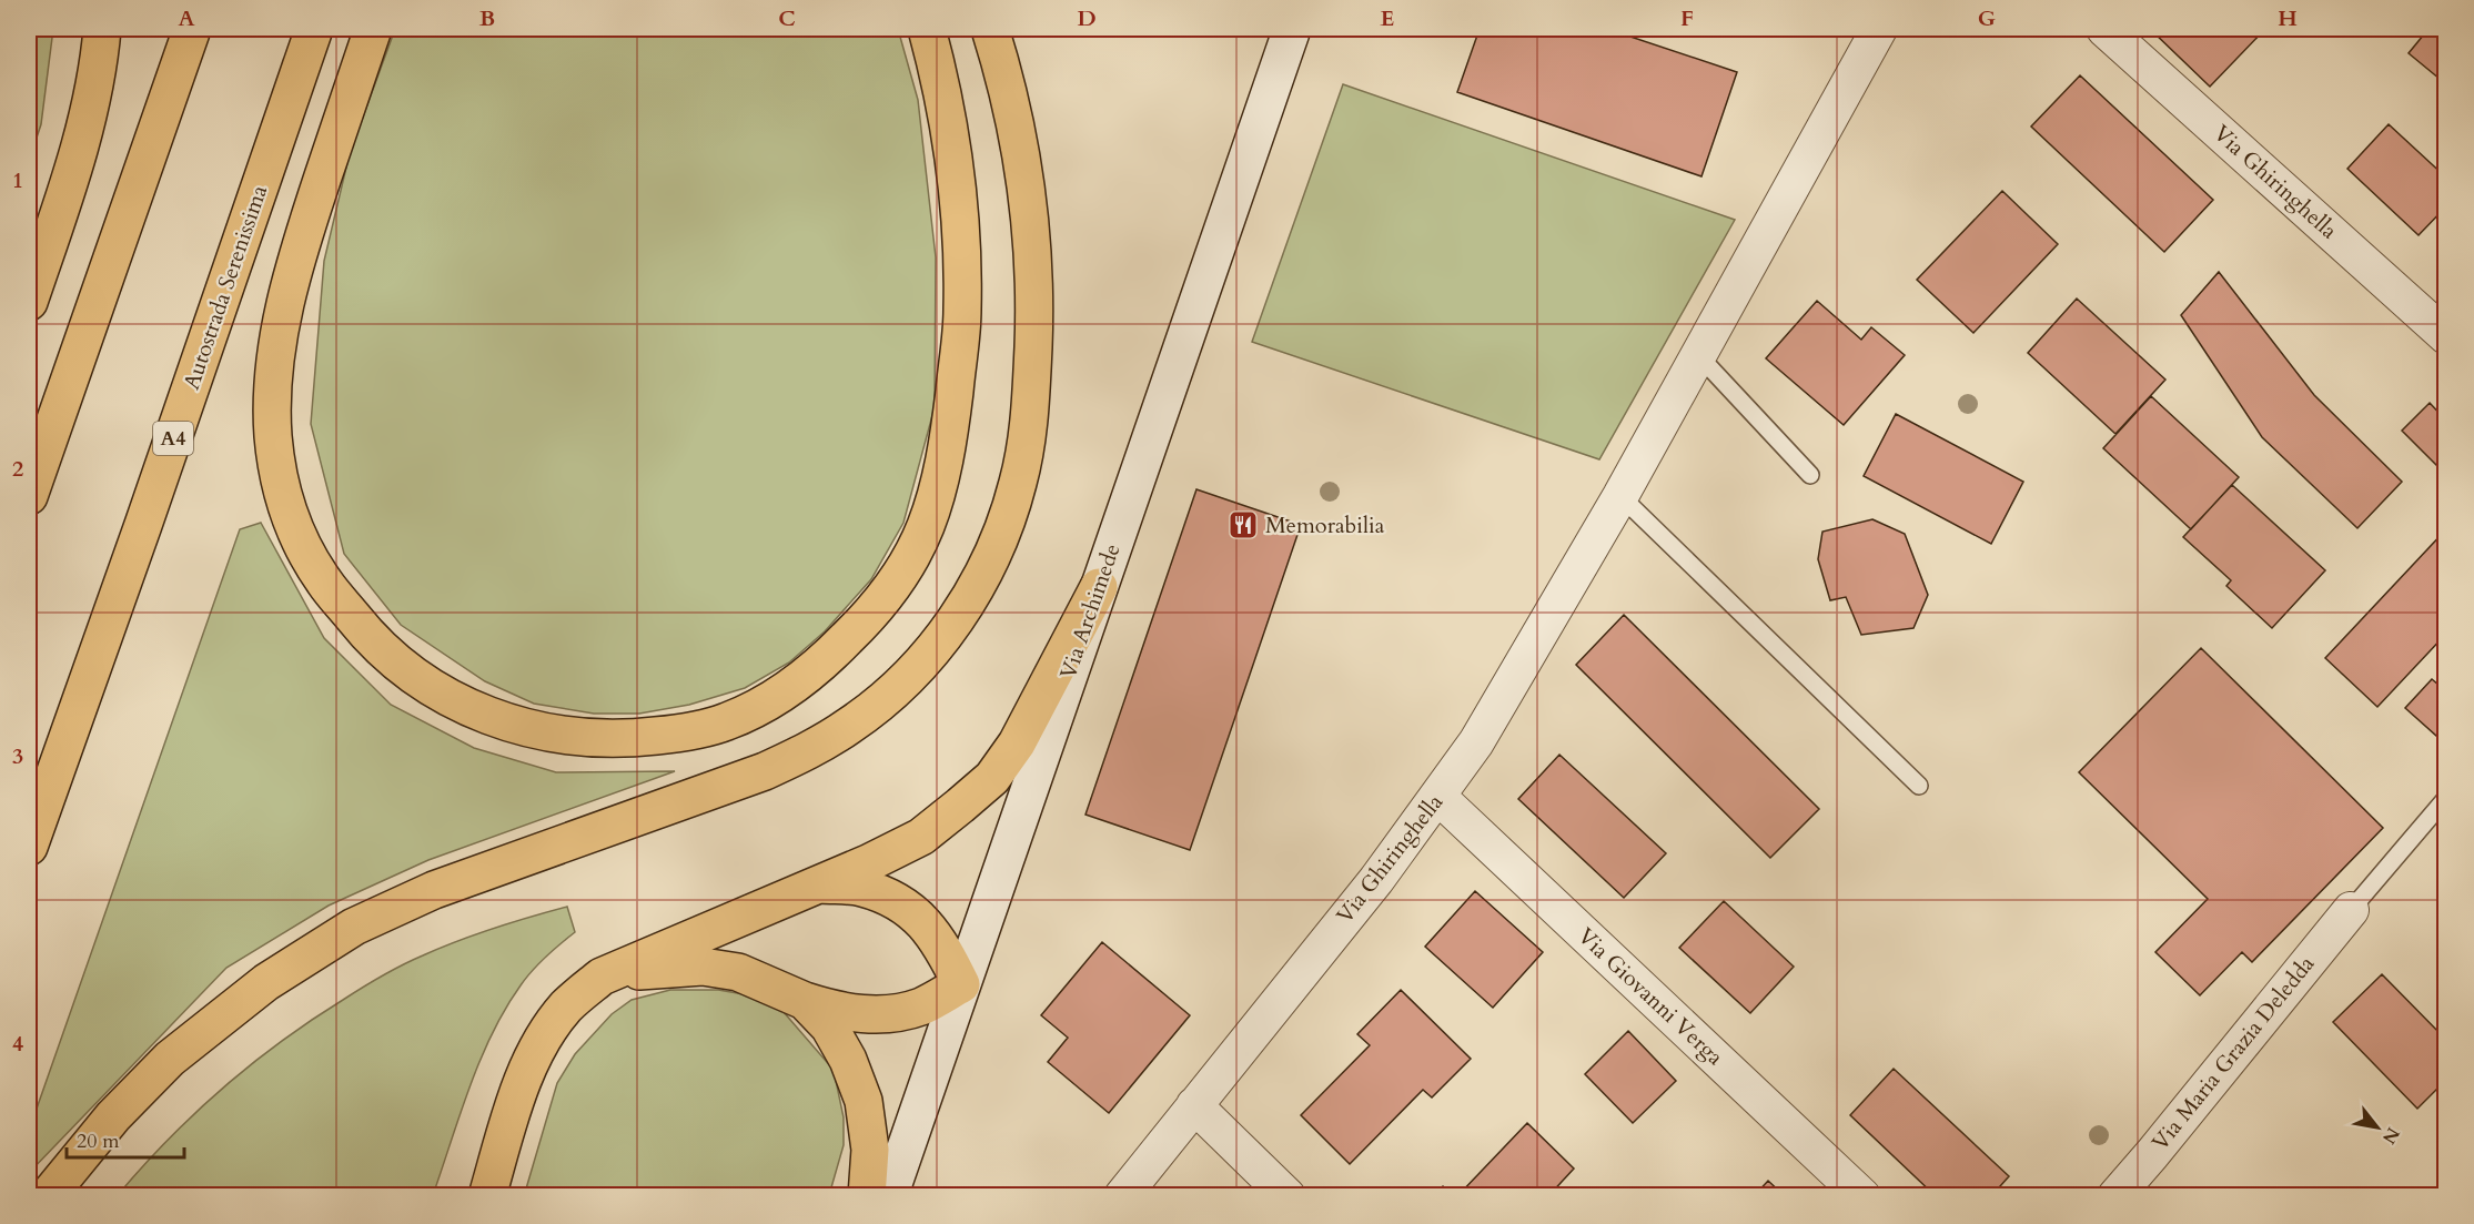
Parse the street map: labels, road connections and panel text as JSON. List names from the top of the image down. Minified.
{"streets":{"main road":["Autostrada Serenissima","A4"],"street":["Via Ghiringhella","Via Archimede","Via Giovanni Verga","Via Maria Grazia Deledda"]},"crossings":[["Via Ghiringhella","Via Giovanni Verga"]],"places":{"restaurant":["Memorabilia"]},"scale_bar":"20 m","north":"bottom right","grid":{"columns":["A","B","C","D","E","F","G","H"],"rows":["1","2","3","4"]}}
